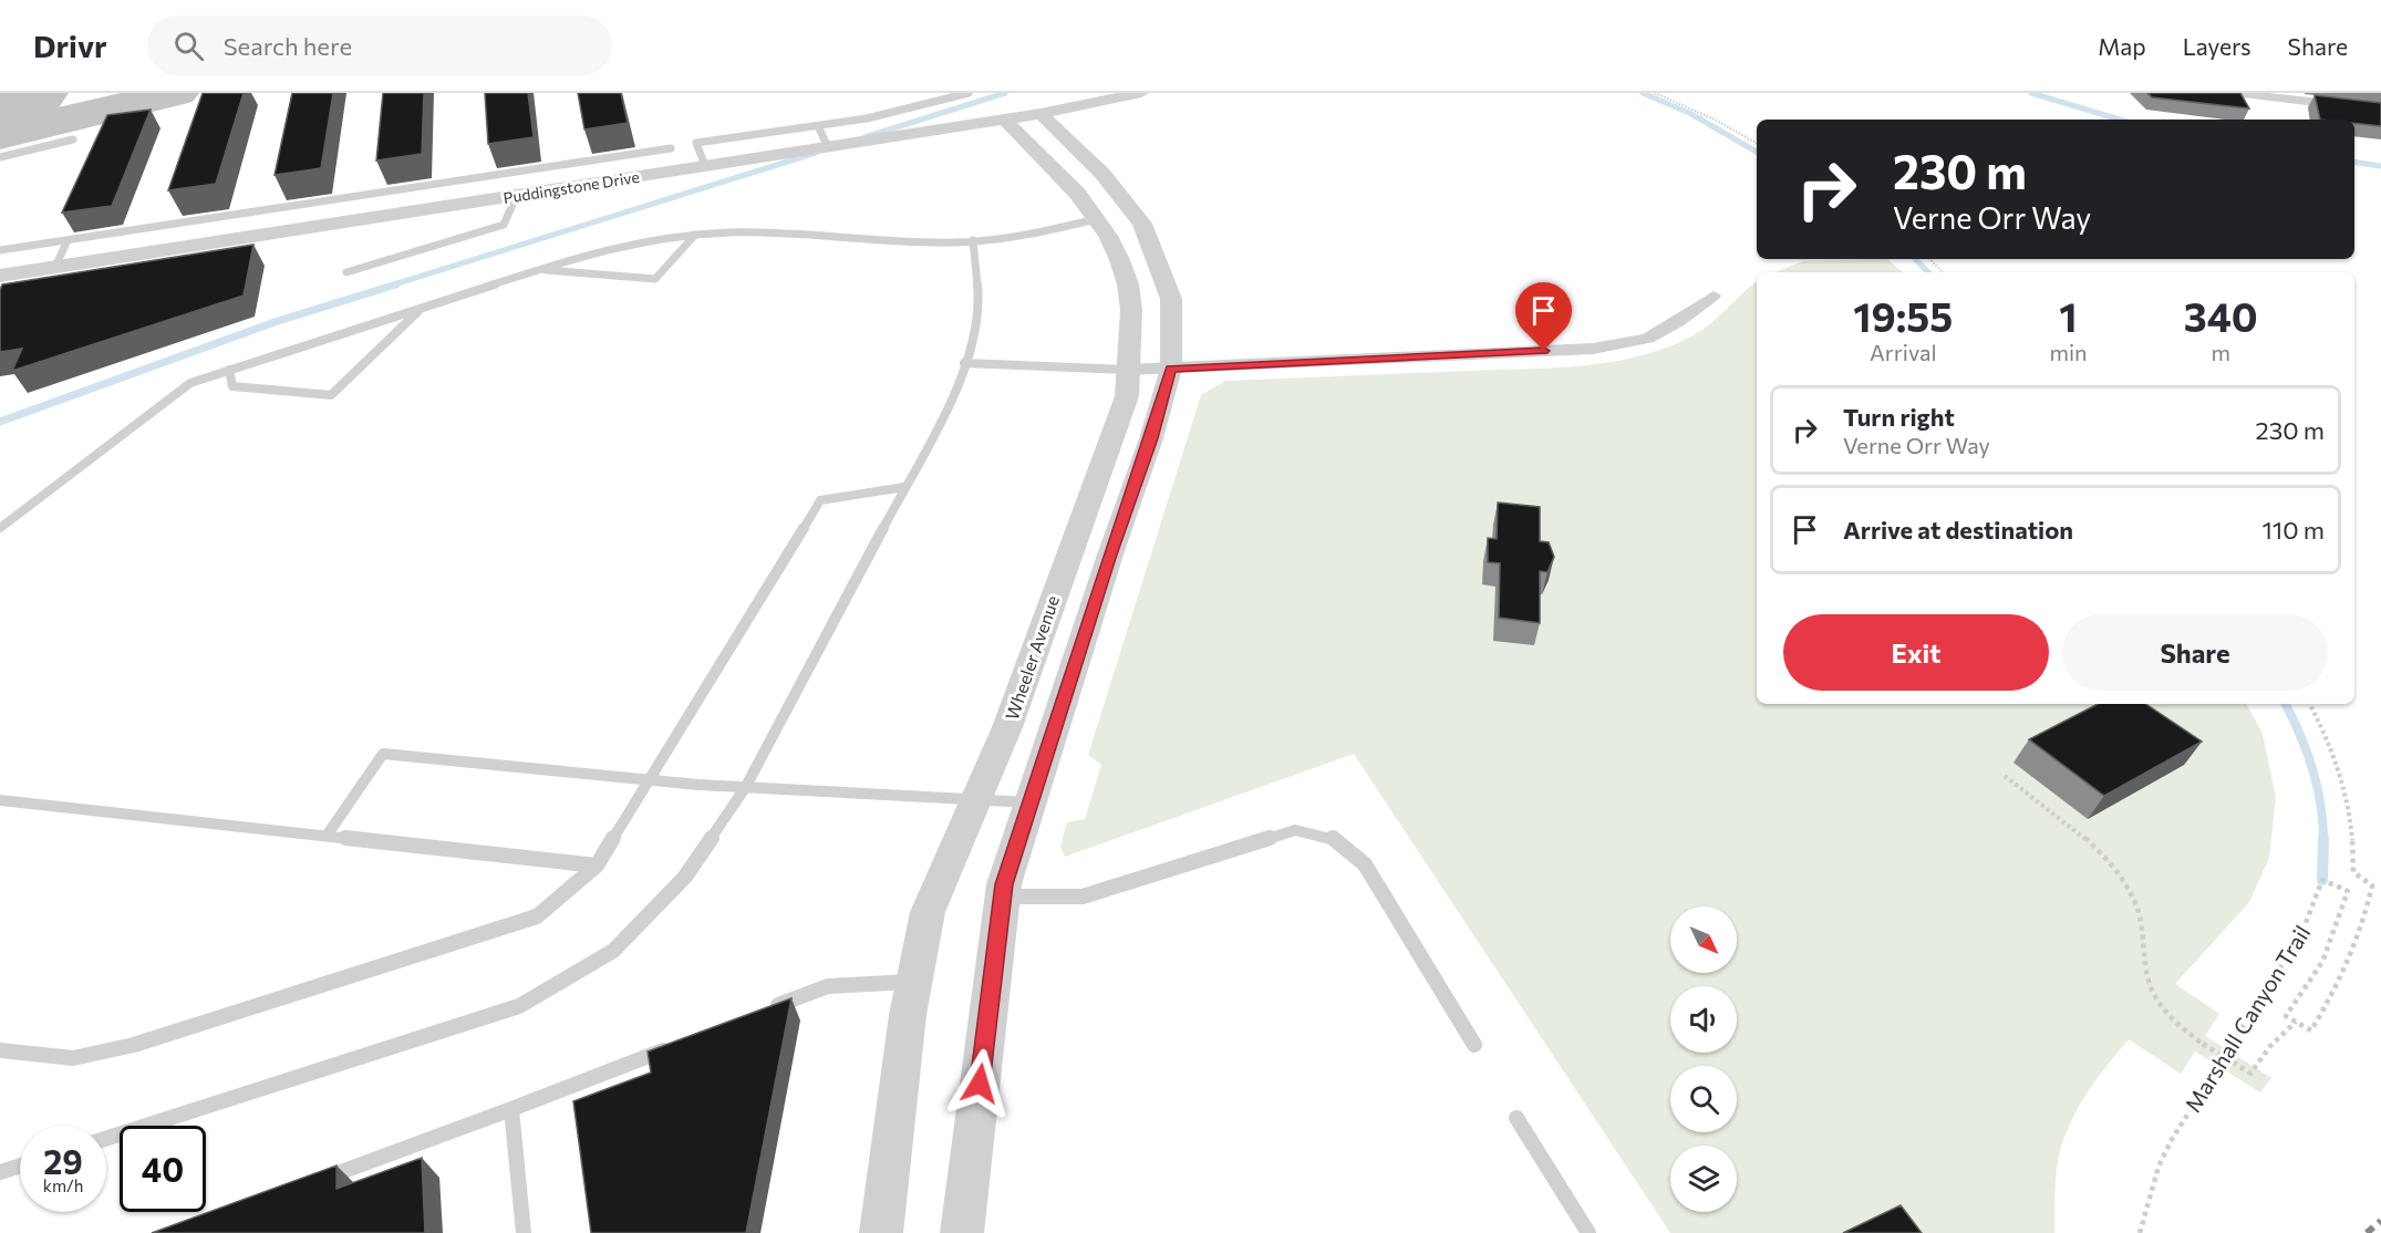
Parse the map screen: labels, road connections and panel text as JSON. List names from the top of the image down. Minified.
{"streets":{"street":["Puddingstone Drive","Wheeler Avenue"],"path":["Marshall Canyon Trail"]},"crossings":[["Puddingstone Drive","Wheeler Avenue"]],"north":"bottom right","page":{"header":"Drivr","search":"Search here","nav":["Map","Layers","Share"],"turn":["230 m","Verne Orr Way"],"eta":["19:55","Arrival","1","min","340","m"],"list":[{"name":"Turn right","note":"Verne Orr Way","value":"230 m"},{"name":"Arrive at destination","value":"110 m"}],"buttons":["Exit","Share"],"speed":"29 km/h","limit":"40"}}
